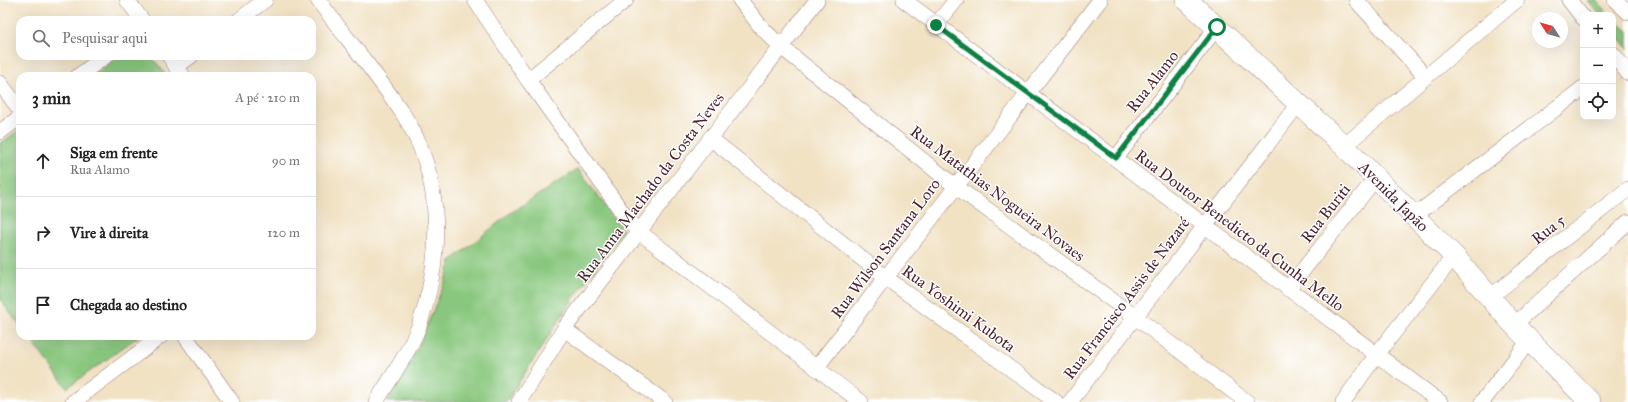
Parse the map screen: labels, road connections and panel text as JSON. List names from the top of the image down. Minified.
{"streets":{"main road":["Avenida Japão"],"street":["Rua Alamo","Rua Anna Machado da Costa Neves","Rua Matathias Nogueira Novaes","Rua Buriti","Rua 5","Rua Doutor Benedicto da Cunha Mello","Rua Wilson Santana Loro","Rua Francisco Assis de Nazaré","Rua Yoshimi Kubota"]},"crossings":[["Rua Alamo","Avenida Japão"],["Rua Alamo","Rua Doutor Benedicto da Cunha Mello"],["Rua Anna Machado da Costa Neves","Rua Matathias Nogueira Novaes"],["Rua Anna Machado da Costa Neves","Rua Yoshimi Kubota"],["Rua Matathias Nogueira Novaes","Rua Wilson Santana Loro"],["Rua Matathias Nogueira Novaes","Rua Francisco Assis de Nazaré"],["Avenida Japão","Rua Buriti"],["Avenida Japão","Rua 5"],["Avenida Japão","Rua Francisco Assis de Nazaré"],["Rua Buriti","Rua Doutor Benedicto da Cunha Mello"],["Rua Doutor Benedicto da Cunha Mello","Rua Wilson Santana Loro"],["Rua Doutor Benedicto da Cunha Mello","Rua Francisco Assis de Nazaré"],["Rua Wilson Santana Loro","Rua Yoshimi Kubota"]],"north":"top left","page":{"map_buttons":["+","−"],"search":"Pesquisar aqui","heading":["3 min","A pé · 210 m"],"list":[["Siga em frente","Rua Alamo","90 m"],["Vire à direita","120 m"],"Chegada ao destino"]}}
